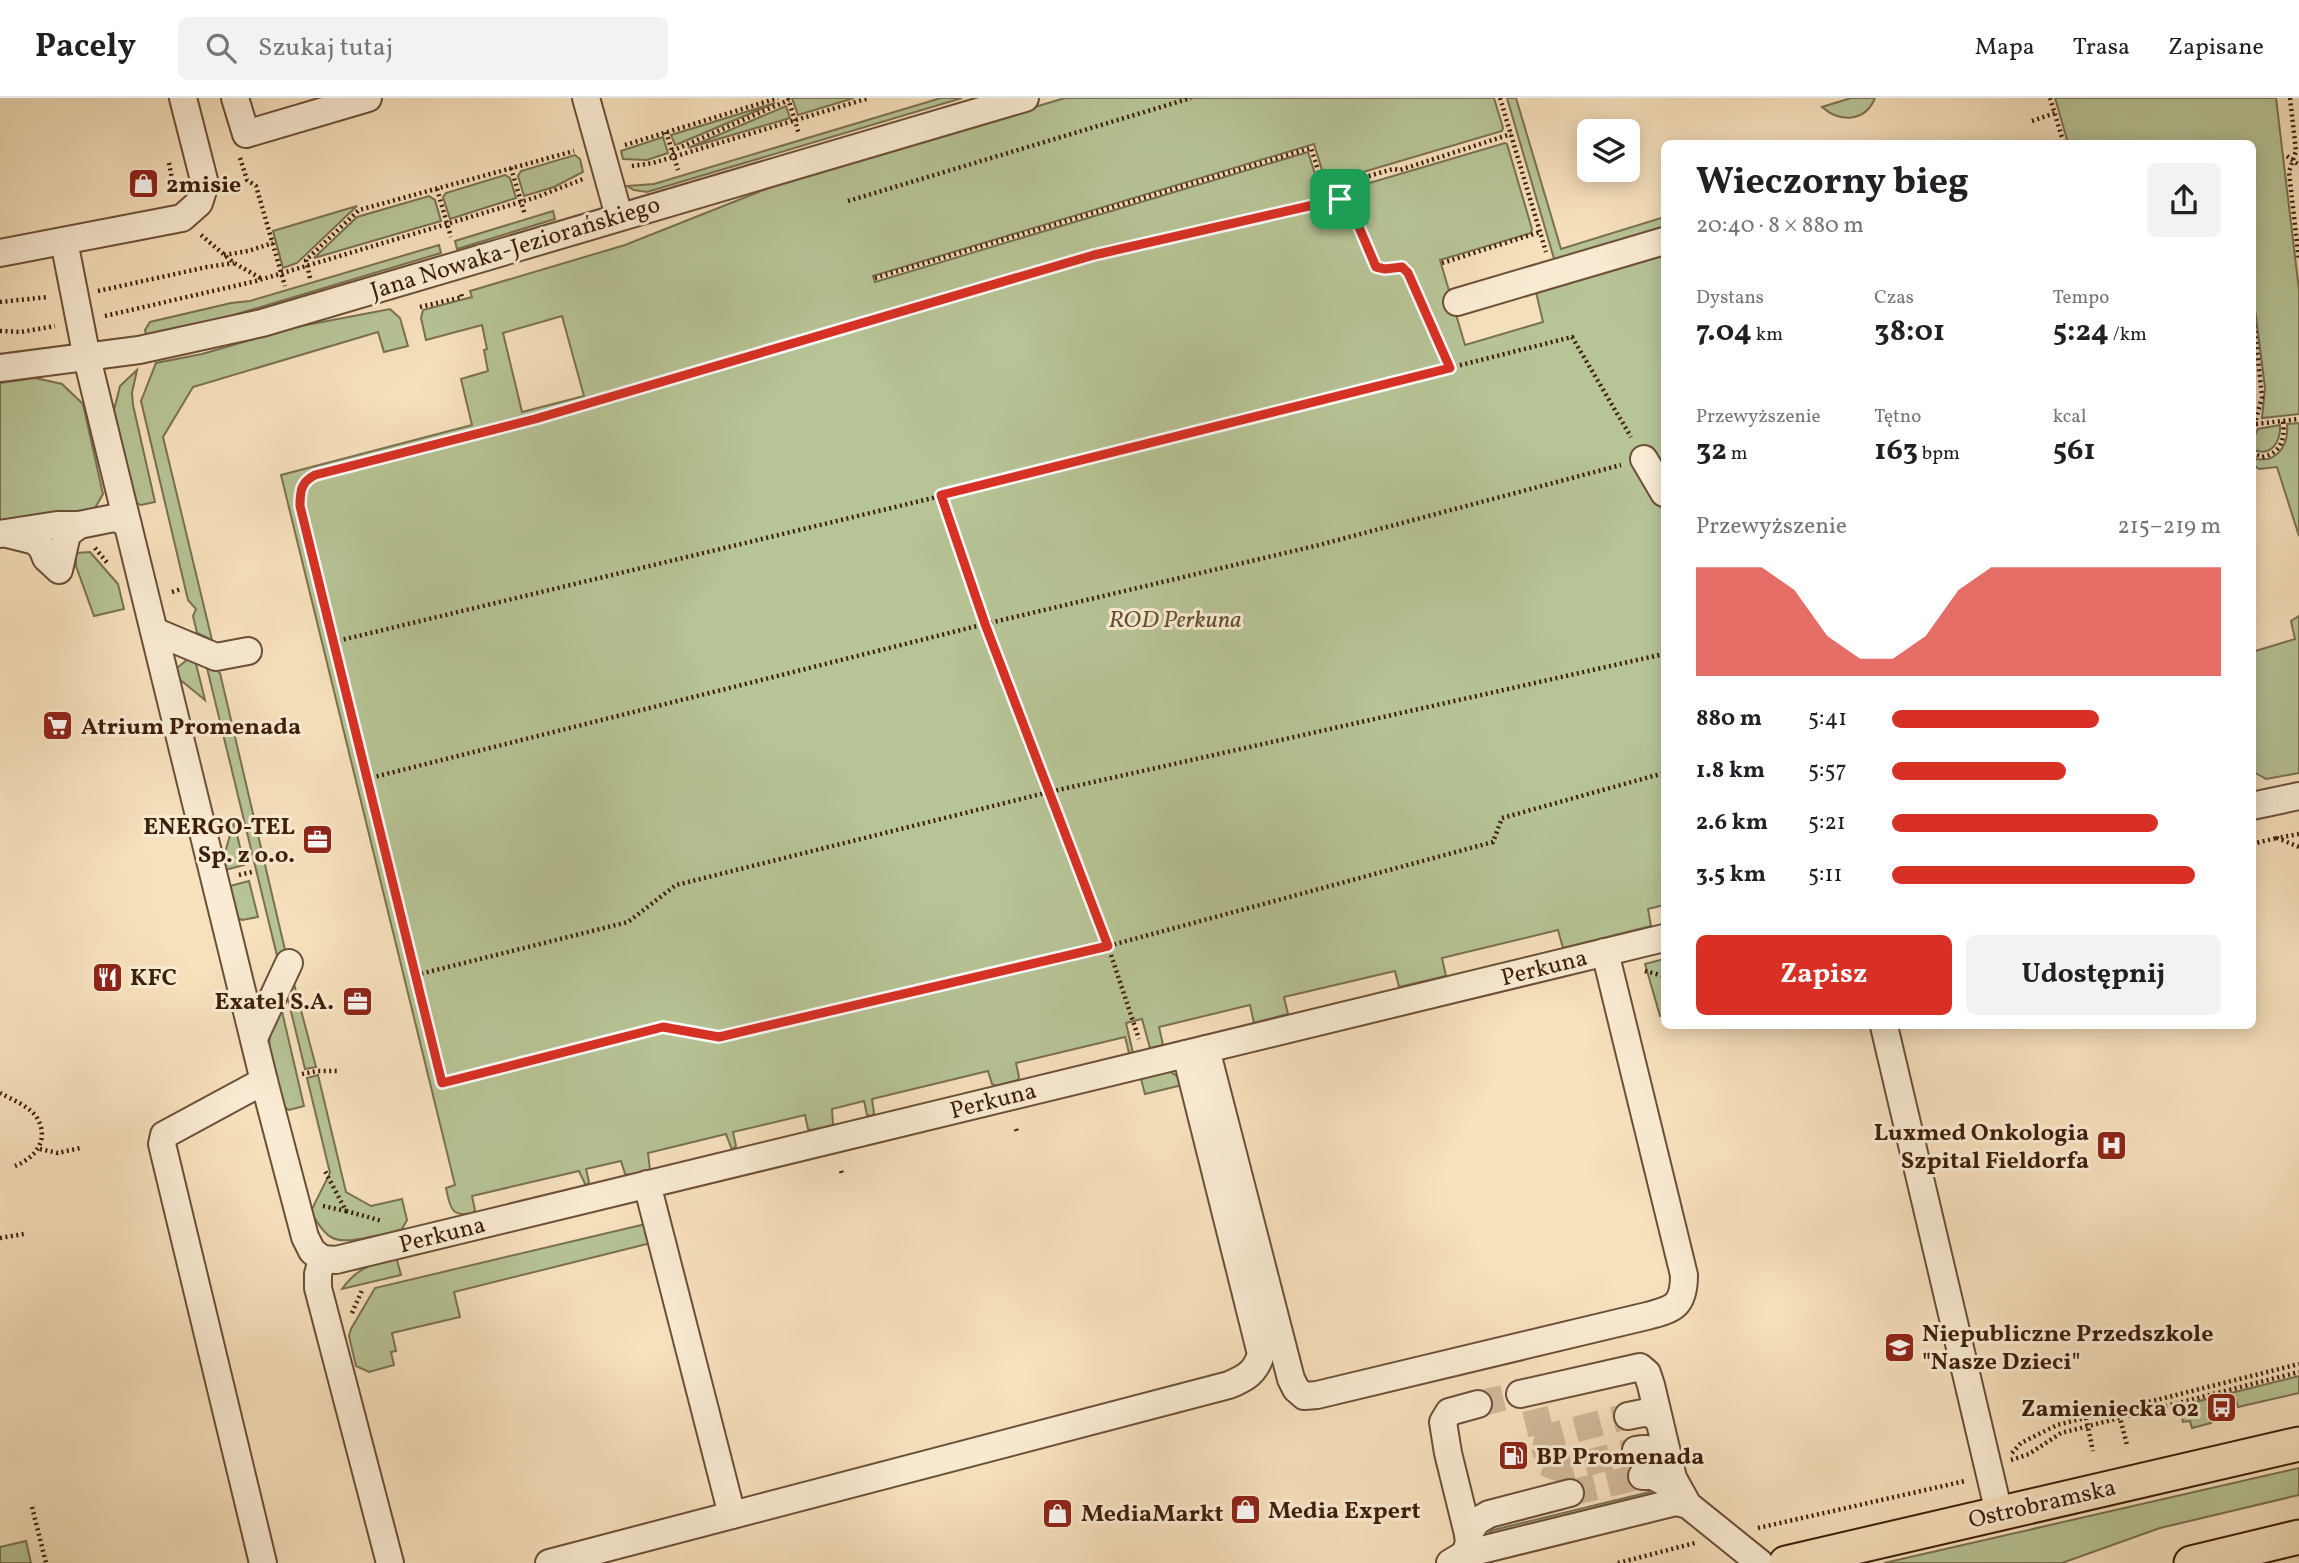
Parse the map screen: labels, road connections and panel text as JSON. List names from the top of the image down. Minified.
{"streets":{"main road":["Ostrobramska"],"street":["Jana Nowaka-Jeziorańskiego","Perkuna"]},"parks":["ROD Perkuna"],"places":{"shop":["2misie","Media Expert","MediaMarkt"],"supermarket":["Atrium Promenada"],"office":["ENERGO-TEL Sp. z o.o.","Exatel S.A."],"restaurant":["KFC"],"hospital":["Luxmed Onkologia Szpital Fieldorfa"],"school or university":["Niepubliczne Przedszkole \"Nasze Dzieci\""],"bus stop":["Zamieniecka 02"],"fuel station":["BP Promenada"]},"page":{"header":"Pacely","search":"Szukaj tutaj","nav":["Mapa","Trasa","Zapisane"],"heading":["Wieczorny bieg","20:40 · 8 × 880 m"],"stats":[["Dystans","7.04 km"],["Czas","38:01"],["Tempo","5:24 /km"],["Przewyższenie","32 m"],["Tętno","163 bpm"],["kcal","561"]],"chart":["Przewyższenie","215–219 m"],"list":[{"name":"880 m","note":"5:41"},{"name":"1.8 km","note":"5:57"},{"name":"2.6 km","note":"5:21"},{"name":"3.5 km","note":"5:11"}],"buttons":["Zapisz","Udostępnij"]}}
